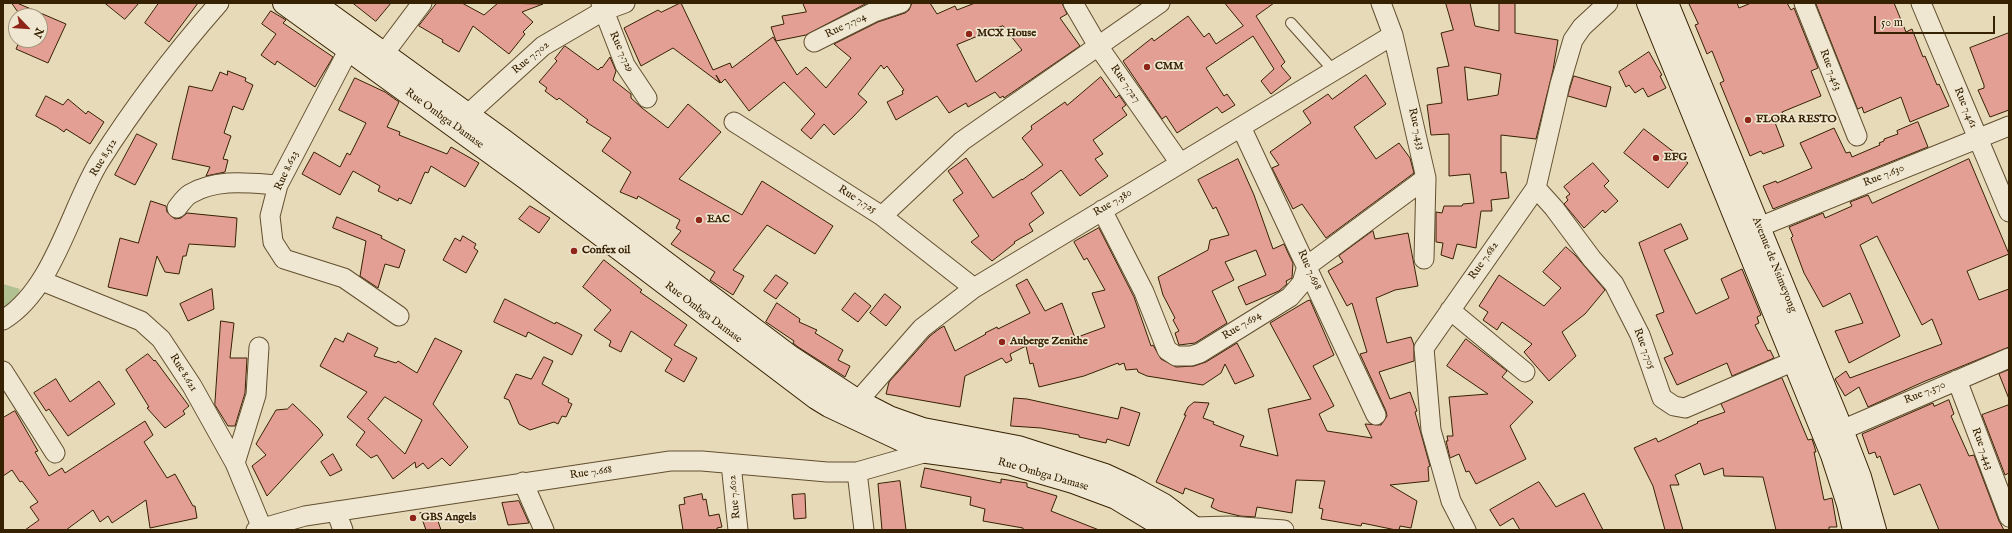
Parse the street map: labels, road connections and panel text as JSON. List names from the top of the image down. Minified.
{"streets":{"main road":["Rue Ombga Damase","Avenue de Nsimeyong"],"street":["Rue 7.704","Rue 7.729","Rue 7.702","Rue 7.463","Rue 7.727","Rue 7.461","Rue 7.433","Rue 8.512","Rue 8.623","Rue 7.630","Rue 7.725","Rue 7.380","Rue 7.682","Rue 7.698","Rue 7.694","Rue 7.705","Rue 8.621","Rue 7.370","Rue 7.443","Rue 7.668","Rue 7.602"]},"crossings":[["Rue 7.729","Rue 7.702"],["Rue 7.702","Rue Ombga Damase"],["Rue 7.727","Rue 7.380"],["Rue 7.461","Rue 7.630"],["Rue Ombga Damase","Rue 8.623"],["Rue Ombga Damase","Rue 7.380"],["Rue Ombga Damase","Rue 7.668"],["Rue 7.433","Rue 7.380"],["Rue 8.512","Rue 8.621"],["Rue 7.630","Avenue de Nsimeyong"],["Rue 7.725","Rue 7.380"],["Rue 7.380","Rue 7.698"],["Rue 7.380","Rue 7.694"],["Rue 7.682","Rue 7.705"],["Avenue de Nsimeyong","Rue 7.705"],["Avenue de Nsimeyong","Rue 7.370"],["Rue 7.698","Rue 7.694"],["Rue 8.621","Rue 7.668"],["Rue 7.370","Rue 7.443"],["Rue 7.668","Rue 7.602"]],"places":["MCX House","CMM","FLORA RESTO","EFG","EAC","Confex oil","Auberge Zenithe","GBS Angels"],"scale_bar":"50 m","north":"bottom right"}
